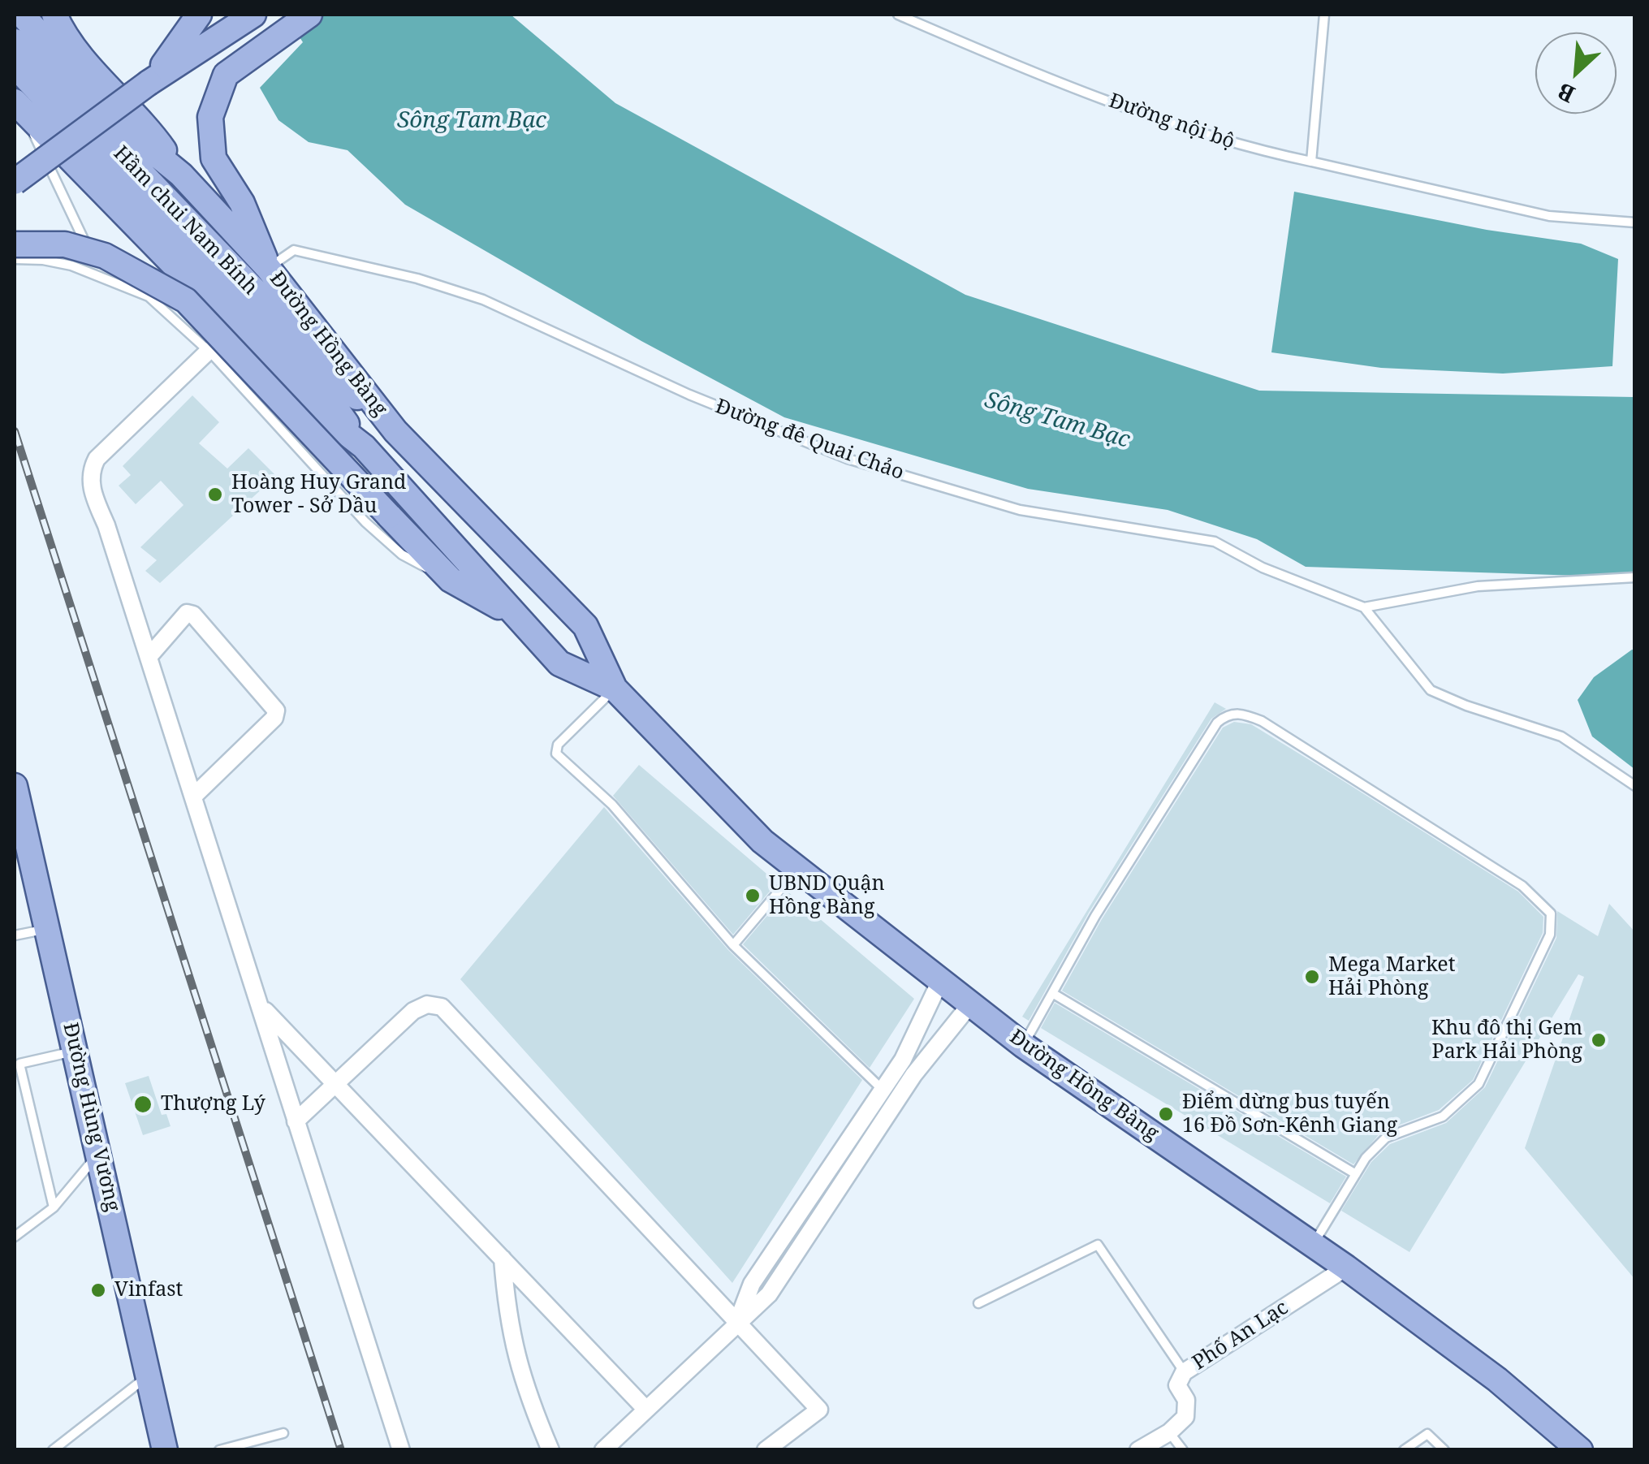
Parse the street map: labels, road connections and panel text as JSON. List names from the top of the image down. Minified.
{"streets":{"main road":["Hầm chui Nam Bính","Đường Hồng Bàng","Đường Hùng Vương"],"street":["Phố An Lạc"],"lane":["Đường nội bộ","Đường đê Quai Chảo"]},"crossings":[["Hầm chui Nam Bính","Đường Hồng Bàng"],["Đường Hồng Bàng","Đường đê Quai Chảo"],["Đường Hồng Bàng","Phố An Lạc"]],"water":["Sông Tam Bạc"],"places":["Hoàng Huy Grand Tower - Sở Dầu","UBND Quận Hồng Bàng","Mega Market Hải Phòng","Khu đô thị Gem Park Hải Phòng","Thượng Lý","Điểm dừng bus tuyến 16 Đồ Sơn-Kênh Giang","Vinfast"],"north":"bottom left"}
